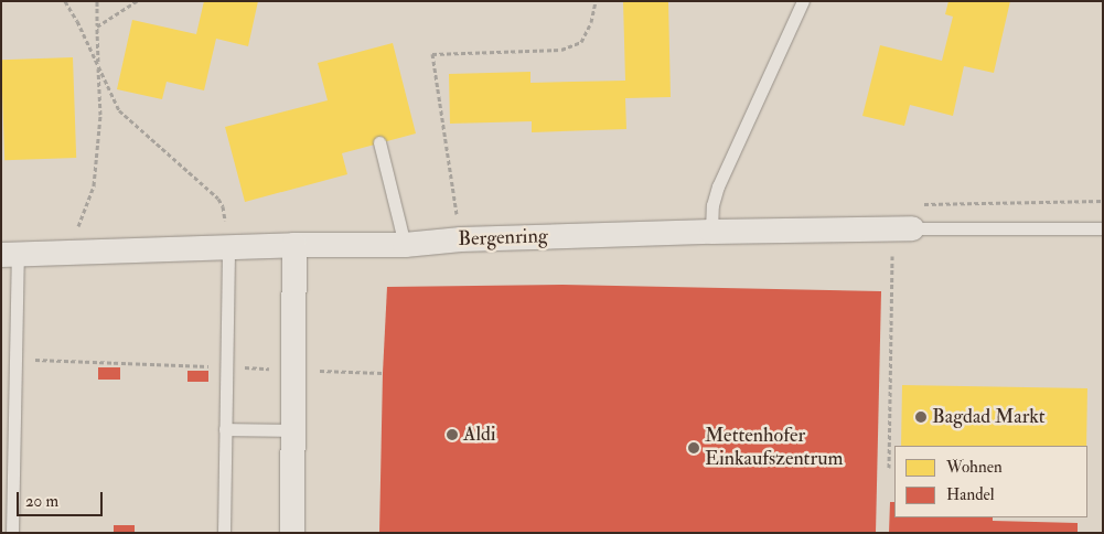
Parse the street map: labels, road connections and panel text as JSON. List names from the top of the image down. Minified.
{"streets":{"street":["Bergenring"]},"places":["Bagdad Markt","Aldi","Mettenhofer Einkaufszentrum"],"legend":["Wohnen","Handel"],"scale_bar":"20 m"}
